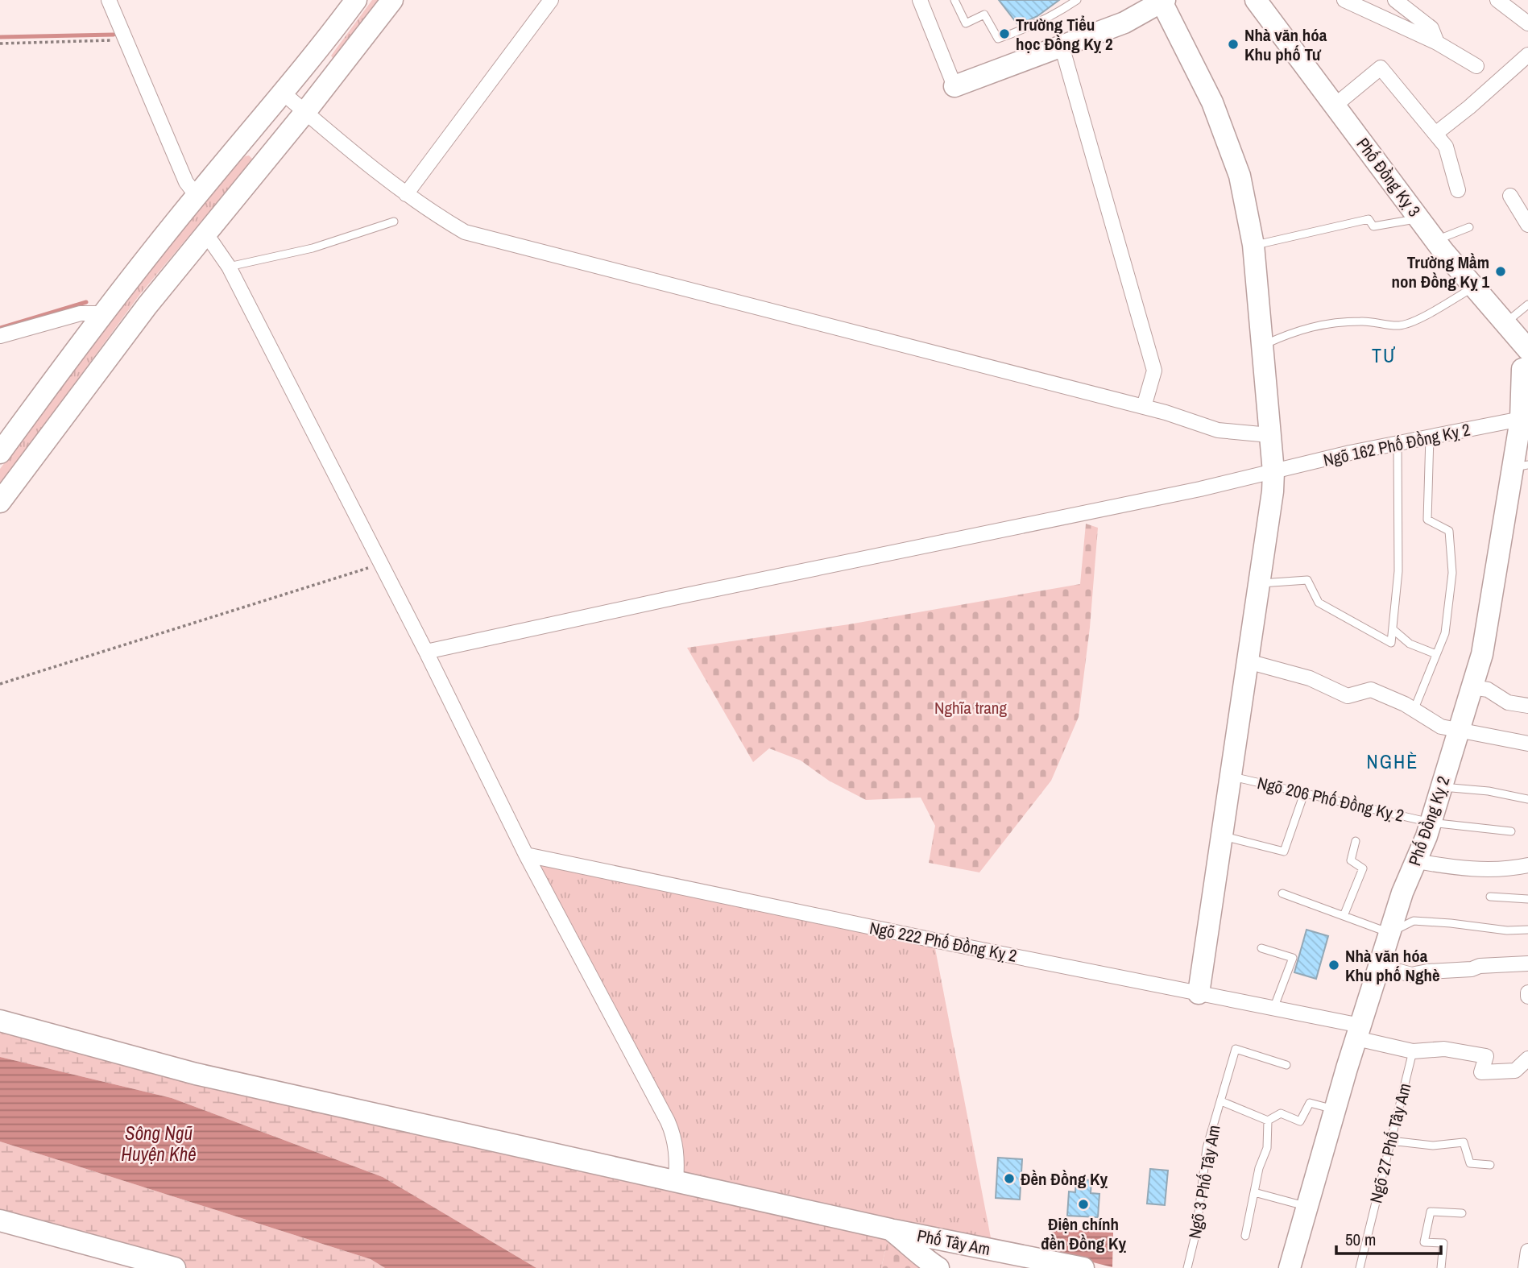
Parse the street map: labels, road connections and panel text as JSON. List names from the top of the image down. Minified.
{"streets":{"street":["Phố Đồng Kỵ 3","Ngõ 162 Phố Đồng Kỵ 2","Phố Đồng Kỵ 2","Ngõ 222 Phố Đồng Kỵ 2","Phố Tây Am"],"lane":["Ngõ 206 Phố Đồng Kỵ 2","Ngõ 27 Phố Tây Am","Ngõ 3 Phố Tây Am"]},"crossings":[["Ngõ 162 Phố Đồng Kỵ 2","Phố Đồng Kỵ 2"],["Ngõ 206 Phố Đồng Kỵ 2","Phố Đồng Kỵ 2"],["Phố Đồng Kỵ 2","Ngõ 222 Phố Đồng Kỵ 2"],["Ngõ 222 Phố Đồng Kỵ 2","Ngõ 27 Phố Tây Am"]],"districts":["TƯ","NGHÈ"],"water":["Sông Ngũ Huyện Khê"],"parks":["Nghĩa trang"],"places":["Trường Tiểu học Đồng Kỵ 2","Nhà văn hóa Khu phố Tư","Trường Mầm non Đồng Kỵ 1","Nhà văn hóa Khu phố Nghè","Đền Đồng Kỵ","Điện chính đền Đồng Kỵ"],"scale_bar":"50 m"}
